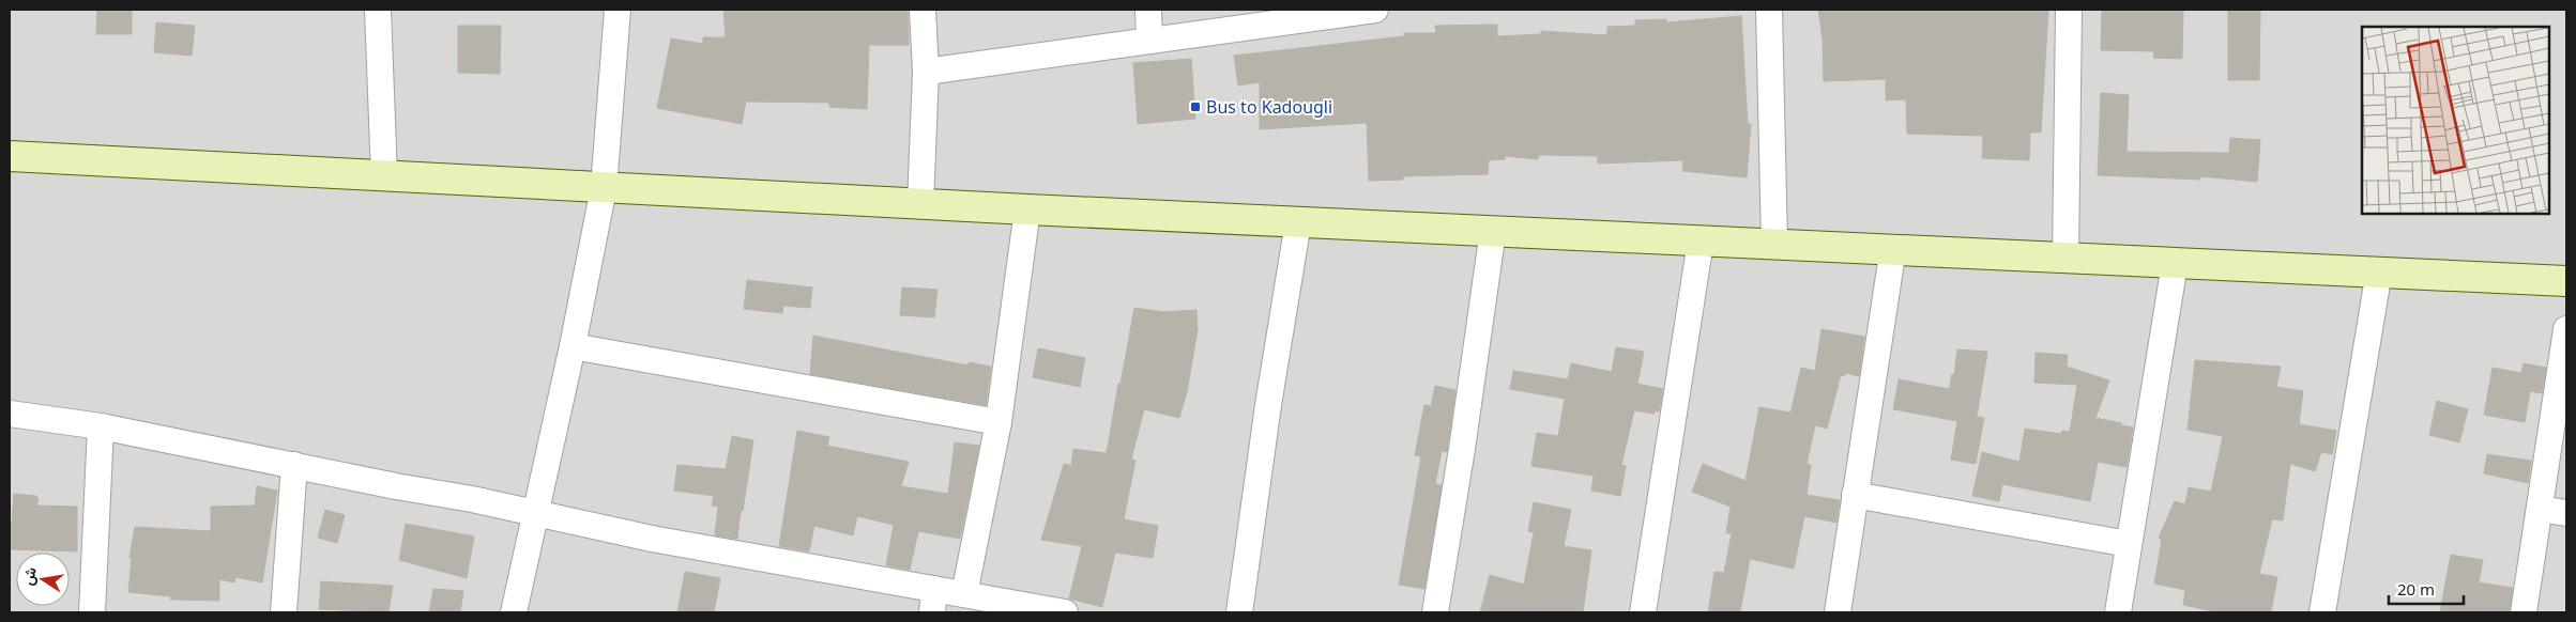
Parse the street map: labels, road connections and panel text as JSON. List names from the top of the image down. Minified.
{"places":{"transit":["Bus to Kadougli"]},"scale_bar":"20 m","north":"left"}
